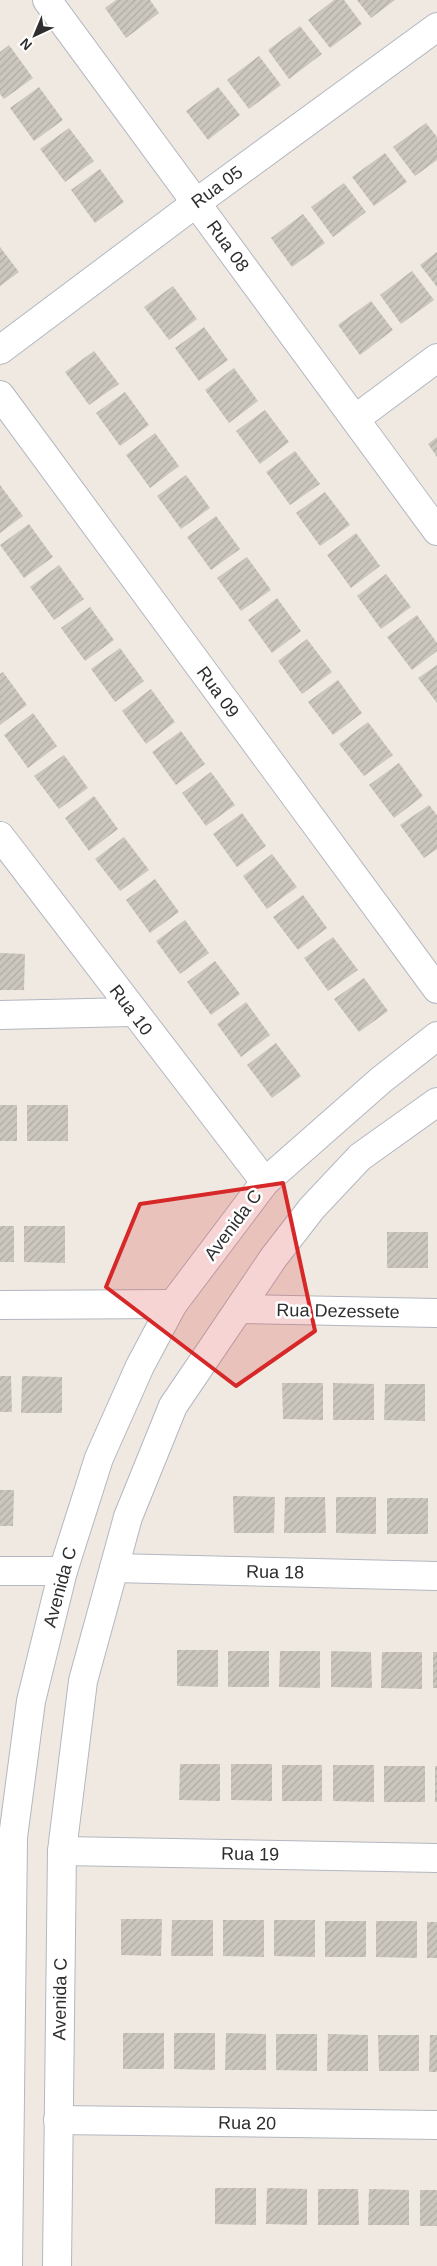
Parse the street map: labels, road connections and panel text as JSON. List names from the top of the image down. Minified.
{"streets":{"street":["Rua 05","Rua 08","Rua 09","Rua 10","Avenida C","Rua Dezessete","Rua 18","Rua 19","Rua 20"]},"crossings":[["Rua 05","Rua 08"],["Rua 10","Avenida C"],["Avenida C","Rua Dezessete"],["Avenida C","Rua 18"],["Avenida C","Rua 19"],["Avenida C","Rua 20"]],"north":"bottom left"}
